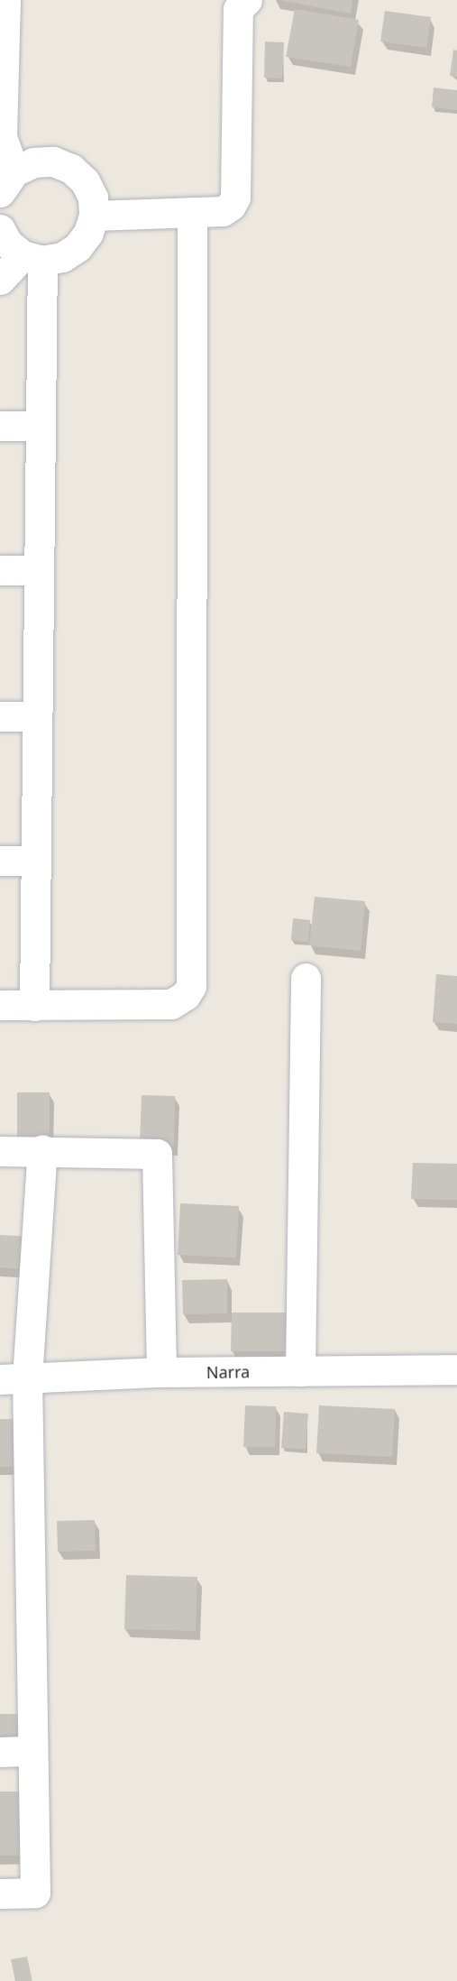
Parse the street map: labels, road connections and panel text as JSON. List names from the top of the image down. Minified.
{"streets":{"street":["Narra"]}}
